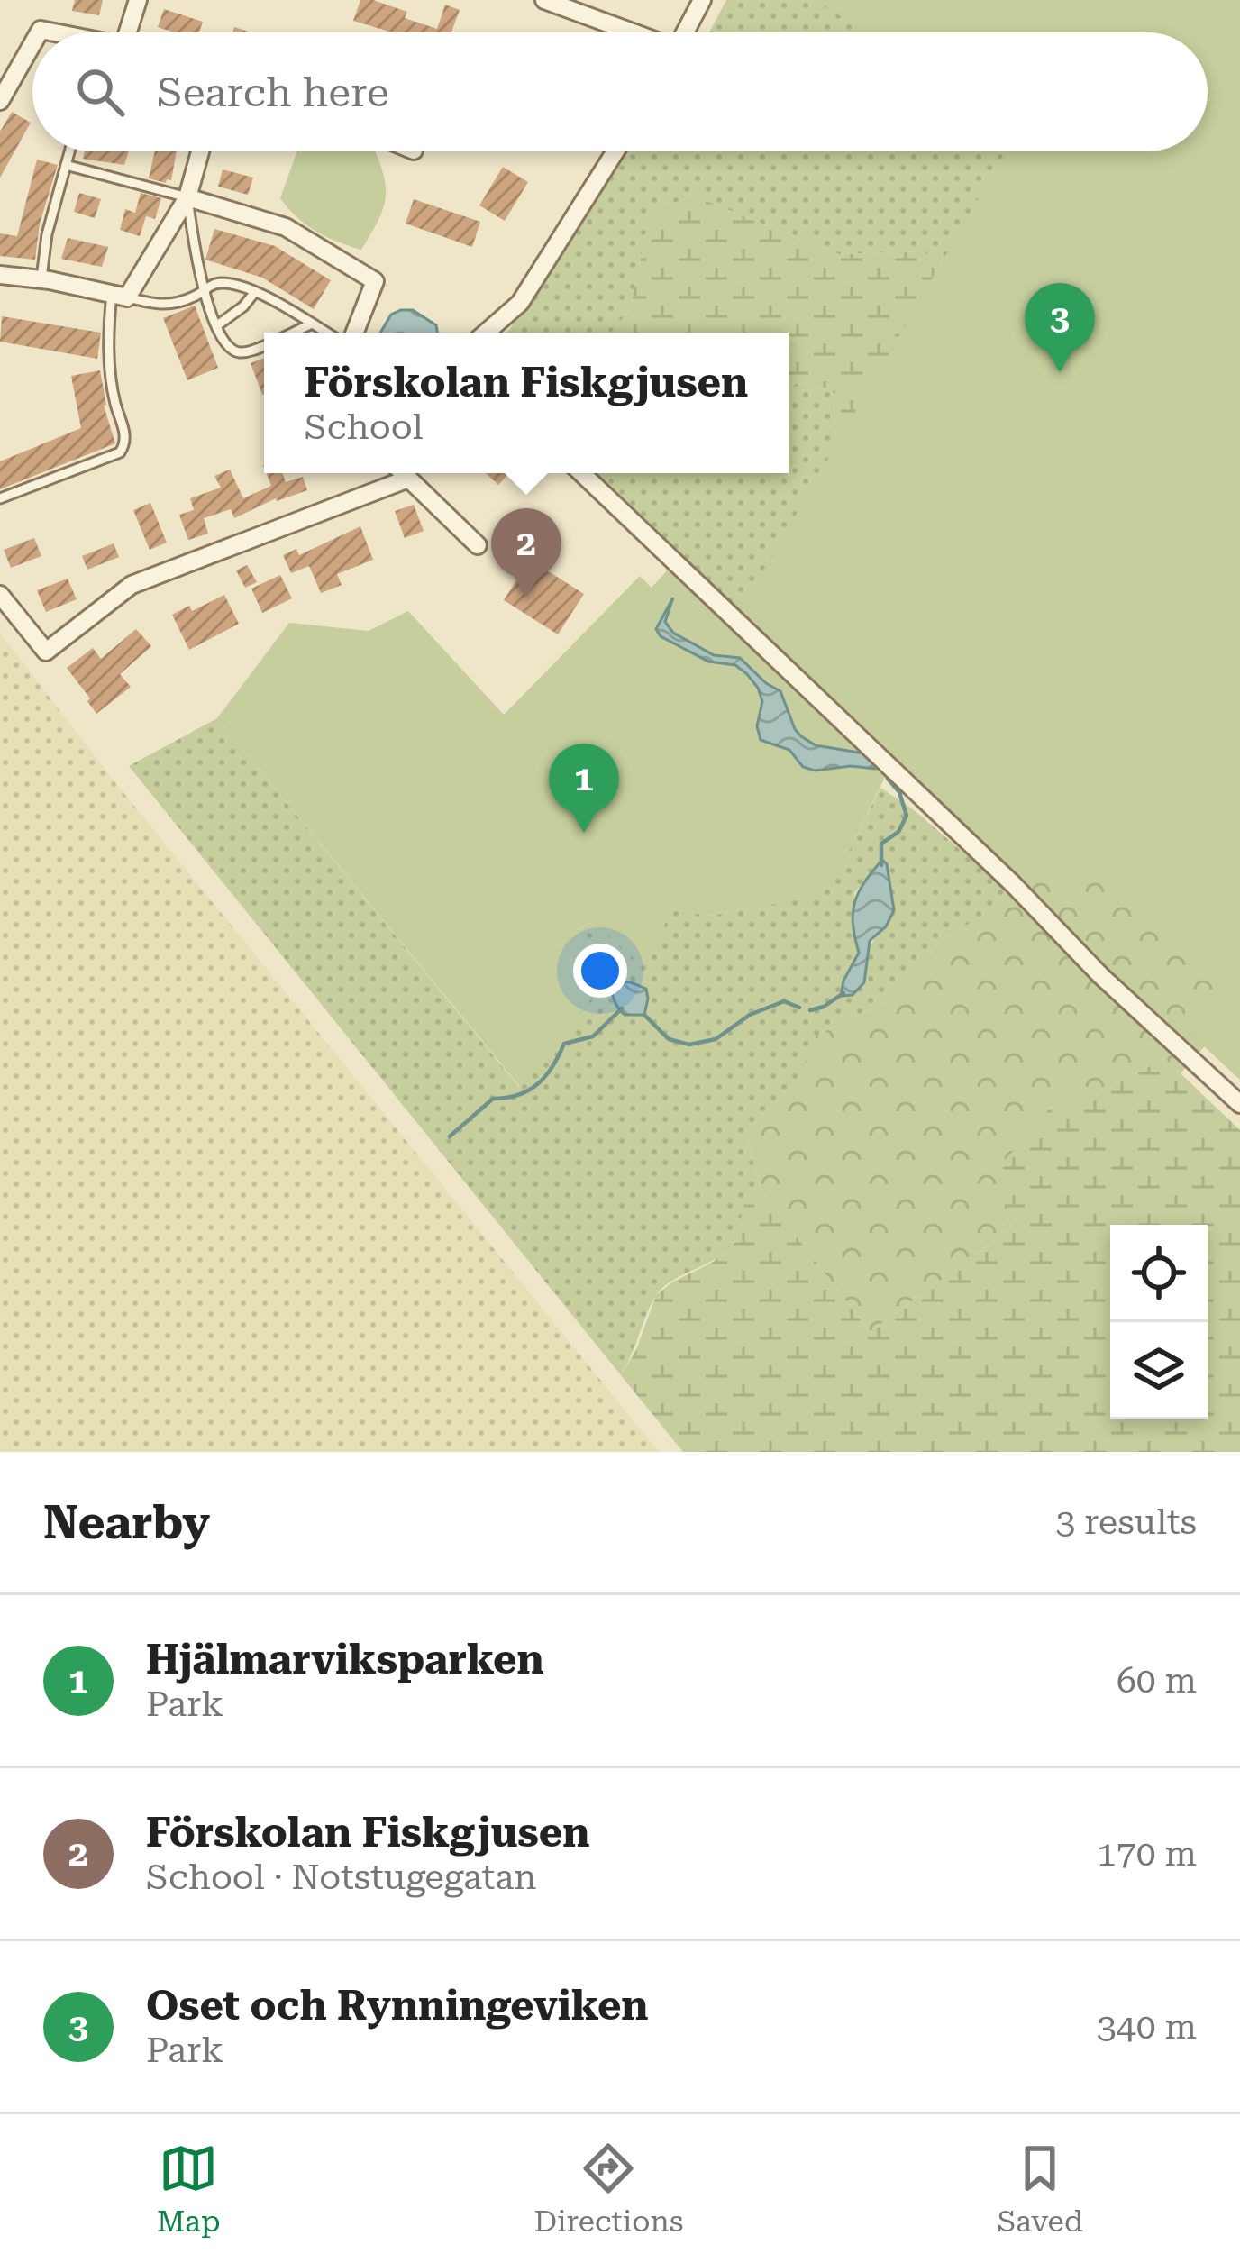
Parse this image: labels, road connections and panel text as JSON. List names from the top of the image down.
{
  "page": {
    "search": "Search here",
    "pins": ["3", "2", "1"],
    "popup": ["Förskolan Fiskgjusen", "School"],
    "heading": ["Nearby", "3 results"],
    "list": [
      {
        "mark": "1",
        "name": "Hjälmarviksparken",
        "note": "Park",
        "value": "60 m"
      },
      {
        "mark": "2",
        "name": "Förskolan Fiskgjusen",
        "note": "School · Notstugegatan",
        "value": "170 m"
      },
      {
        "mark": "3",
        "name": "Oset och Rynningeviken",
        "note": "Park",
        "value": "340 m"
      }
    ],
    "nav": ["Map", "Directions", "Saved"]
  }
}
